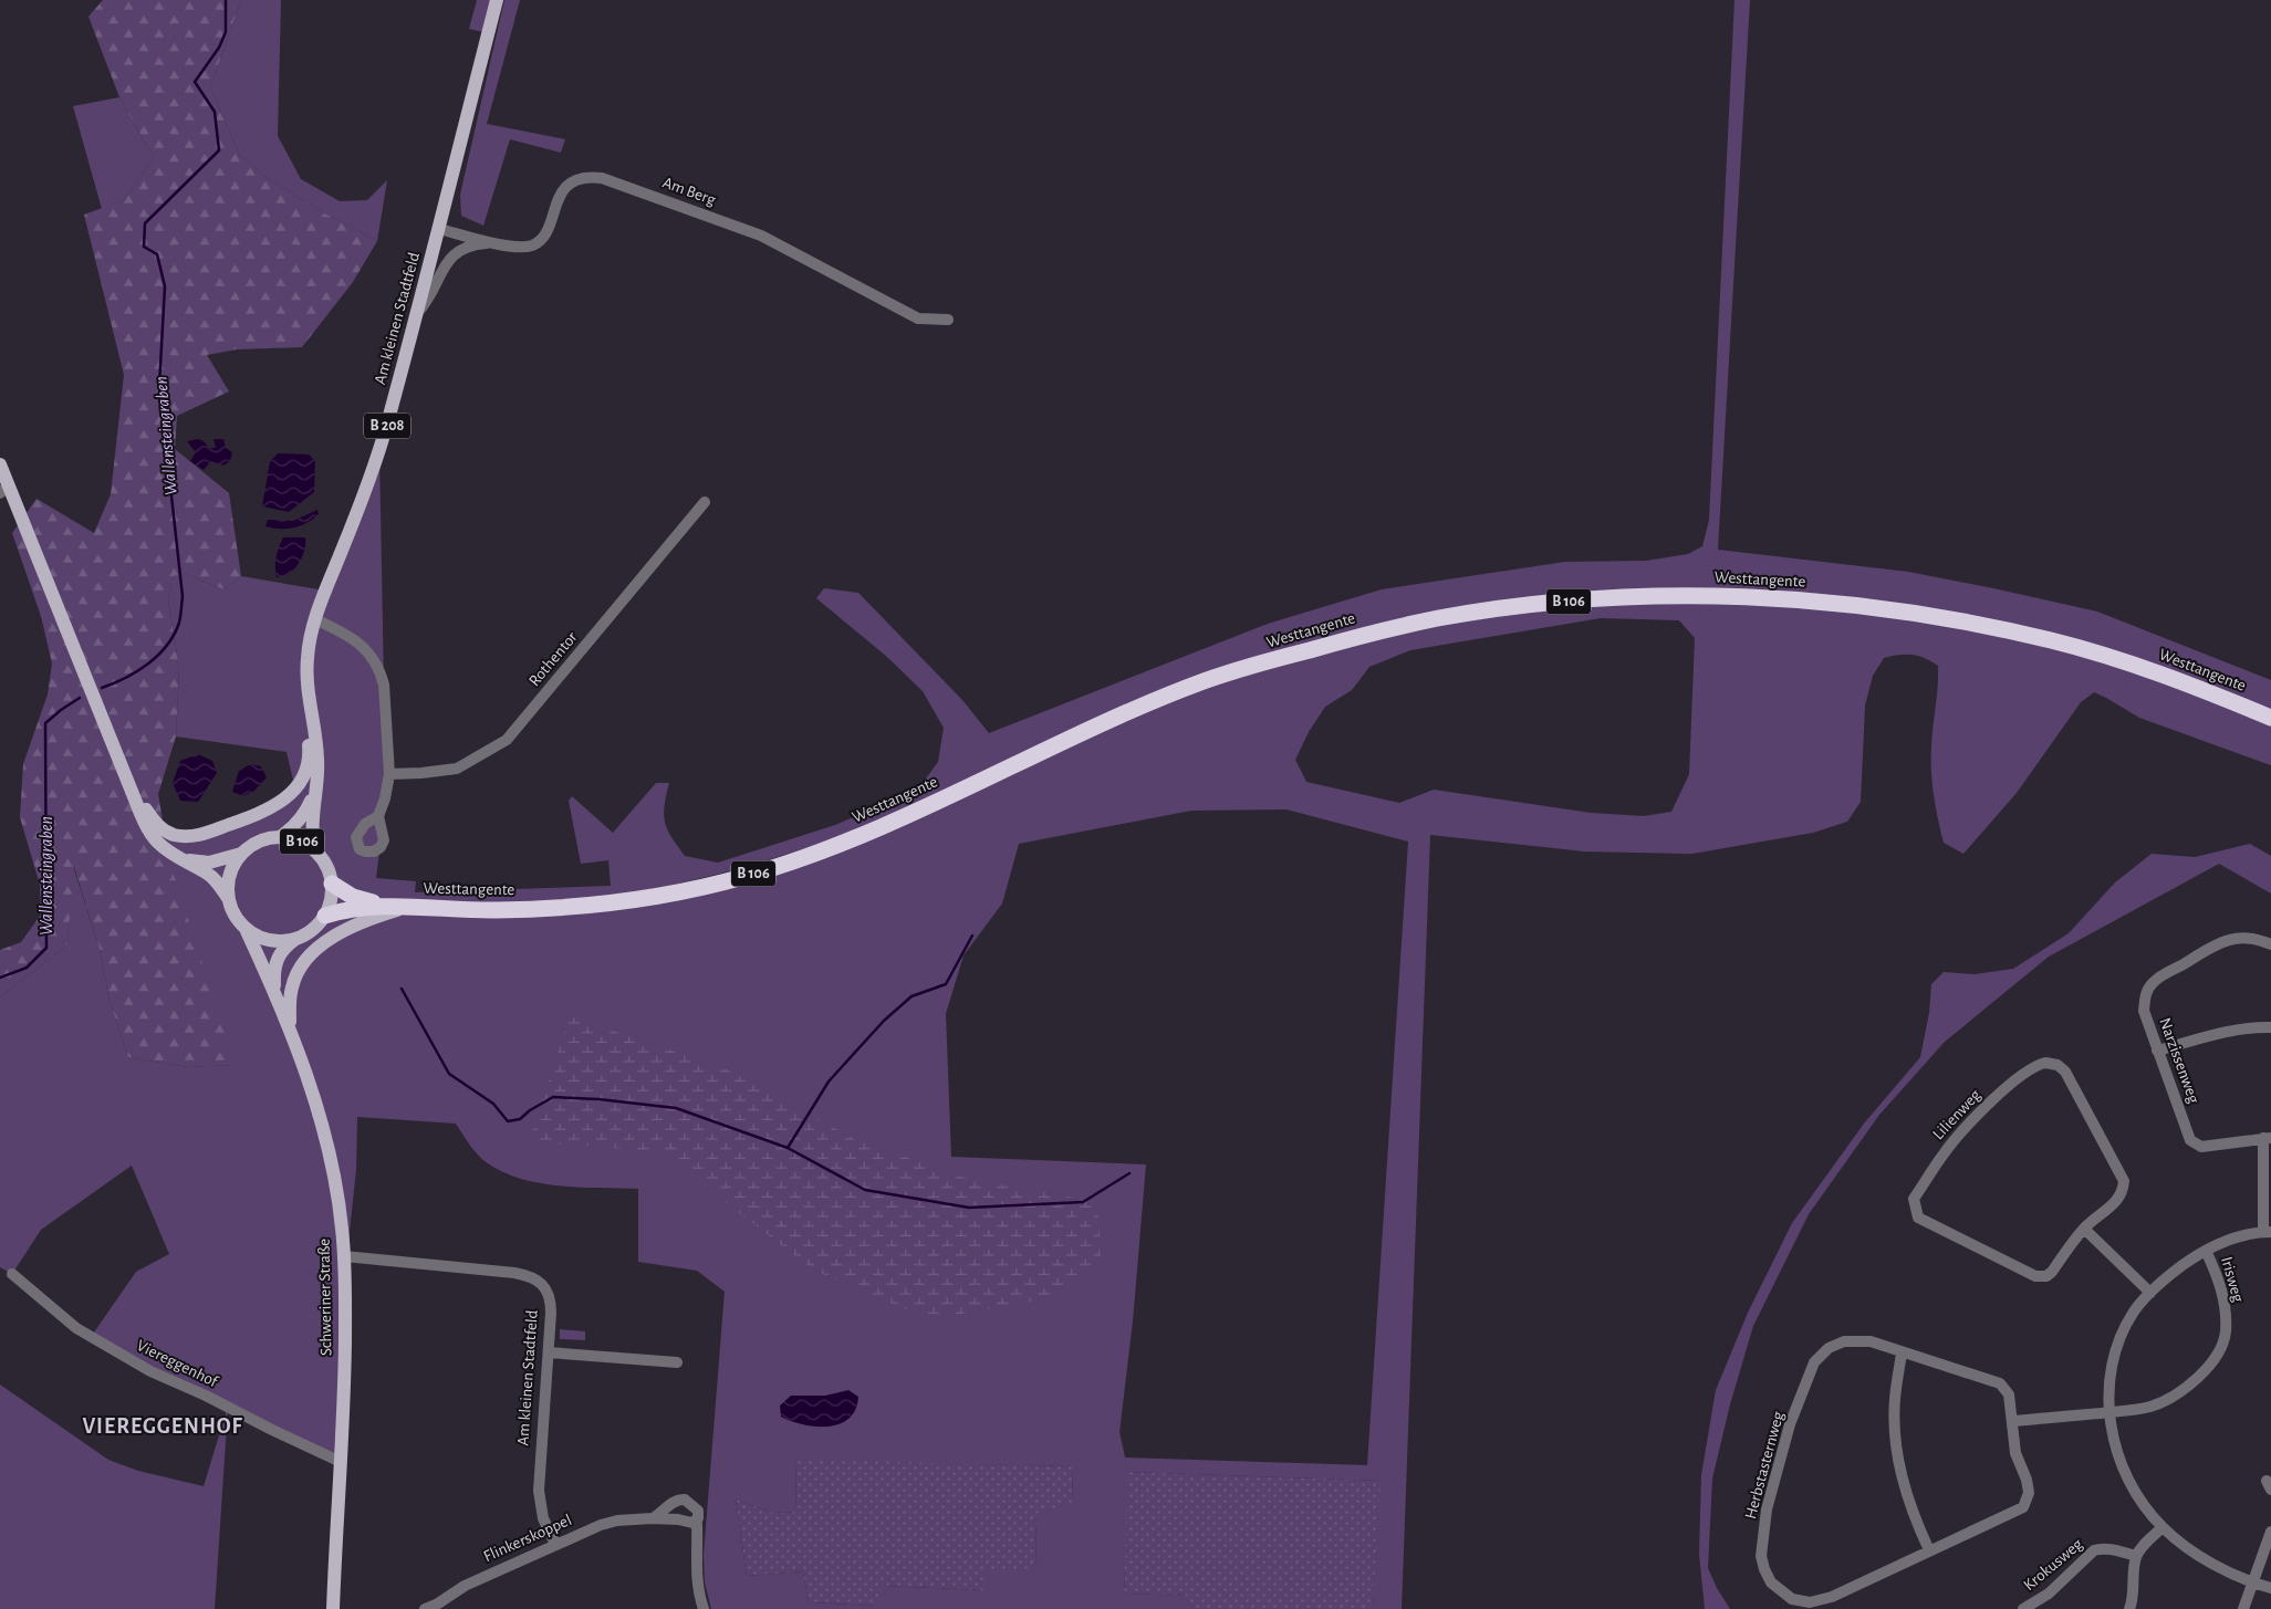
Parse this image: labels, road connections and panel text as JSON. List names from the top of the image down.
{
  "streets": {
    "highway": ["Westtangente", "B 106"],
    "main road": ["Am kleinen Stadtfeld", "B 208", "Schweriner Straße"],
    "street": [
      "Am Berg",
      "Rothentor",
      "Narzissenweg",
      "Lilienweg",
      "Irisweg",
      "Viereggenhof",
      "Herbstasternweg",
      "Flinkerskoppel",
      "Krokusweg"
    ]
  },
  "crossings": [
    ["Am Berg", "Am kleinen Stadtfeld"],
    ["Am kleinen Stadtfeld", "B 208"],
    ["Am kleinen Stadtfeld", "B 106"],
    ["Am kleinen Stadtfeld", "Schweriner Straße"],
    ["Am kleinen Stadtfeld", "Flinkerskoppel"],
    ["B 208", "Westtangente"],
    ["B 208", "B 106"],
    ["B 208", "Schweriner Straße"],
    ["Westtangente", "B 106"],
    ["Westtangente", "Schweriner Straße"],
    ["B 106", "Schweriner Straße"],
    ["Schweriner Straße", "Viereggenhof"]
  ],
  "districts": ["VIEREGGENHOF"],
  "water": ["Wallensteingraben"]
}
